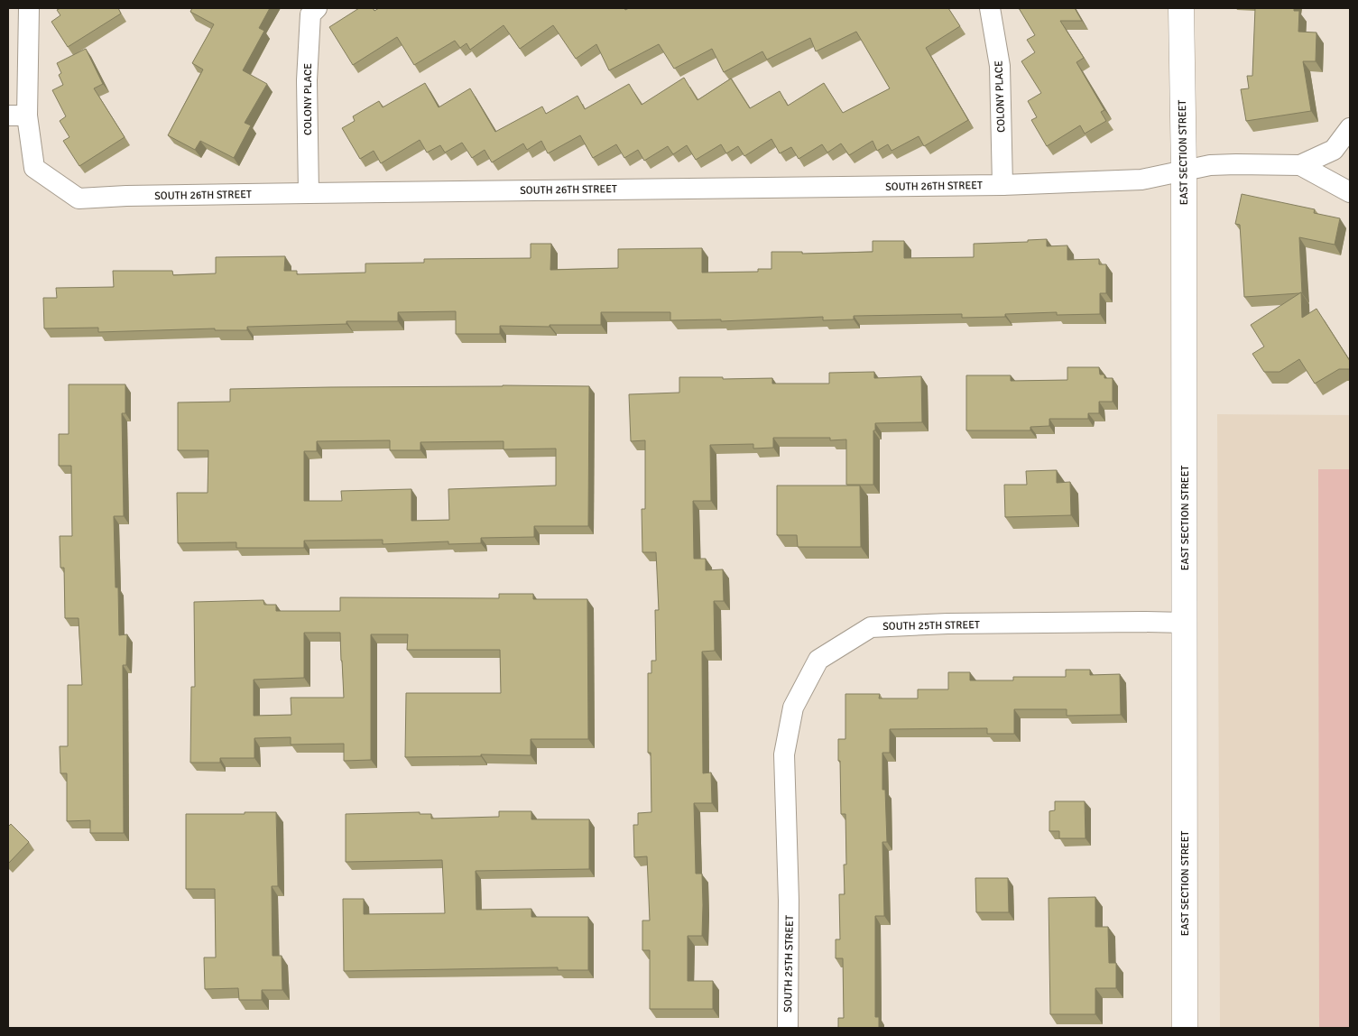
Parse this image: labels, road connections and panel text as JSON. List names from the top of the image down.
{
  "streets": {
    "street": [
      "COLONY PLACE",
      "EAST SECTION STREET",
      "SOUTH 26TH STREET",
      "SOUTH 25TH STREET"
    ]
  },
  "crossings": [
    ["COLONY PLACE", "SOUTH 26TH STREET"],
    ["EAST SECTION STREET", "SOUTH 26TH STREET"],
    ["EAST SECTION STREET", "SOUTH 25TH STREET"]
  ]
}
